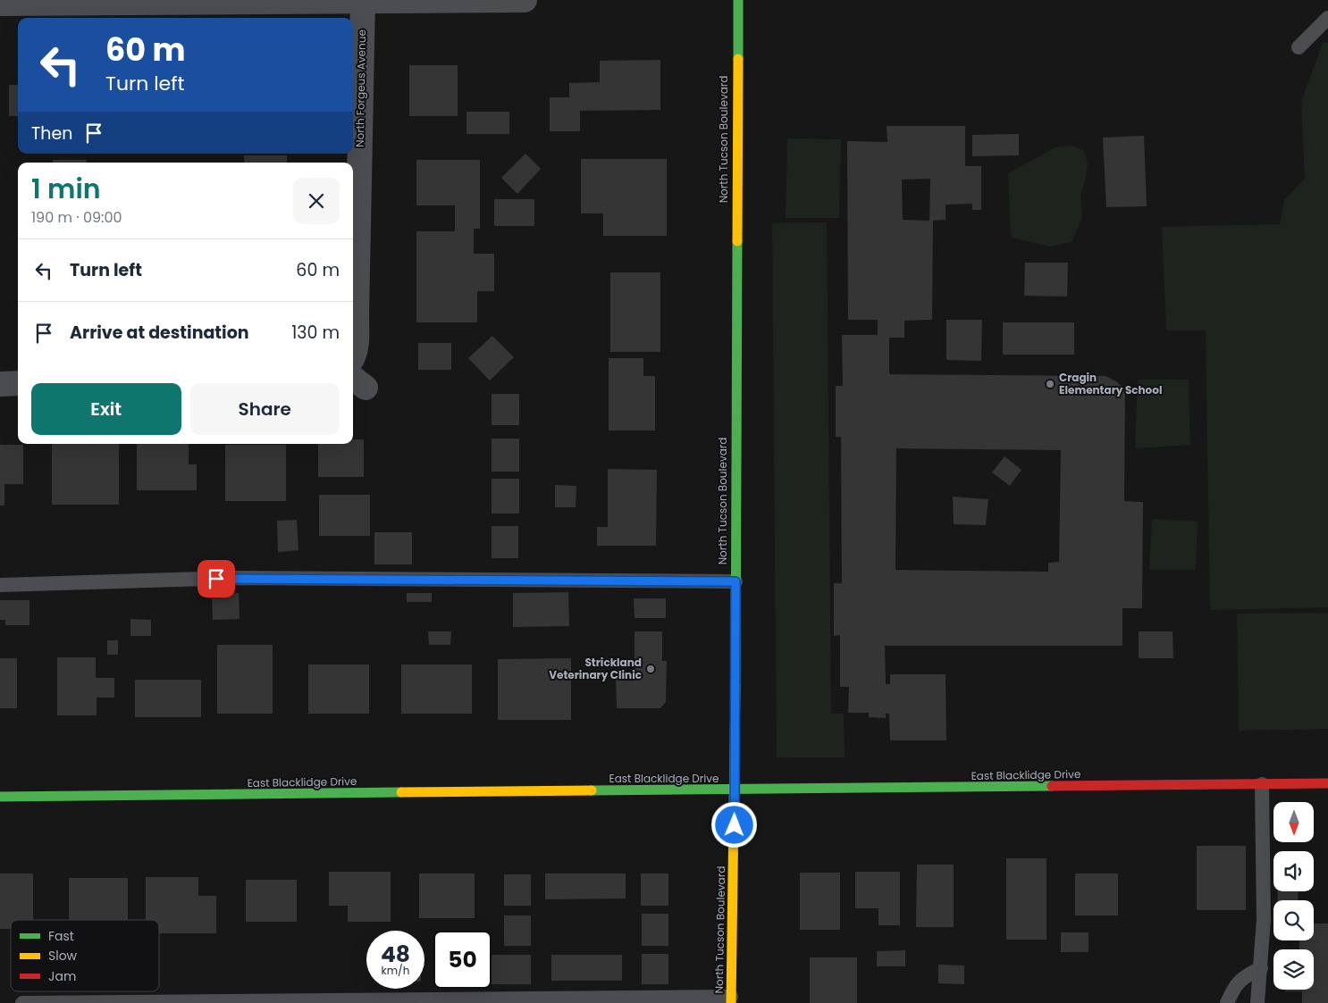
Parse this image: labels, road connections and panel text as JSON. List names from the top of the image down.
{
  "streets": {
    "street": ["North Forgeus Avenue", "North Tucson Boulevard", "East Blacklidge Drive"]
  },
  "crossings": [
    ["North Tucson Boulevard", "East Blacklidge Drive"]
  ],
  "places": ["Cragin Elementary School", "Strickland Veterinary Clinic"],
  "legend": ["Fast", "Slow", "Jam"],
  "north": "bottom",
  "page": {
    "turn": ["60 m", "Turn left"],
    "then": "Then",
    "heading": ["1 min", "190 m · 09:00"],
    "list": [
      {
        "name": "Turn left",
        "value": "60 m"
      },
      {
        "name": "Arrive at destination",
        "value": "130 m"
      }
    ],
    "buttons": ["Exit", "Share"],
    "speed": "48 km/h",
    "limit": "50"
  }
}
